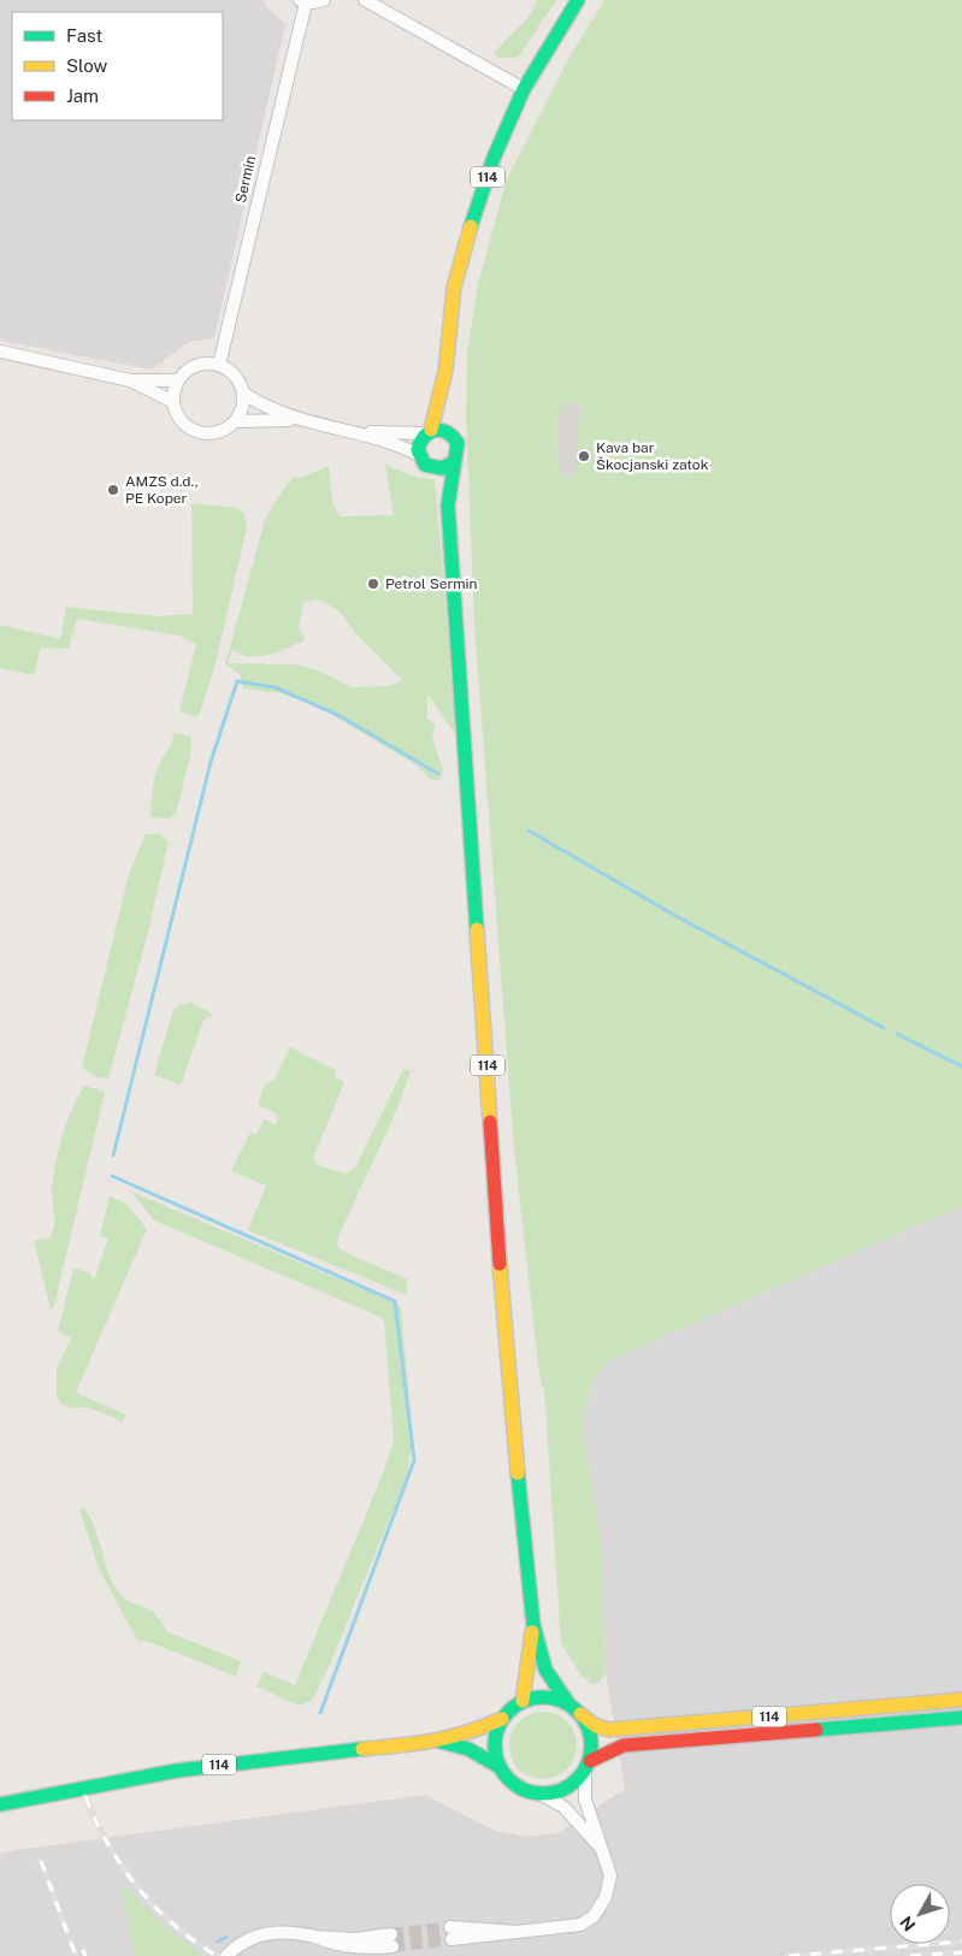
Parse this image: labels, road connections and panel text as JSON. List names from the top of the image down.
{
  "streets": {
    "main road": ["114"],
    "street": ["Sermin"]
  },
  "places": ["Kava bar Škocjanski zatok", "AMZS d.d., PE Koper", "Petrol Sermin"],
  "legend": ["Fast", "Slow", "Jam"],
  "north": "bottom left"
}
